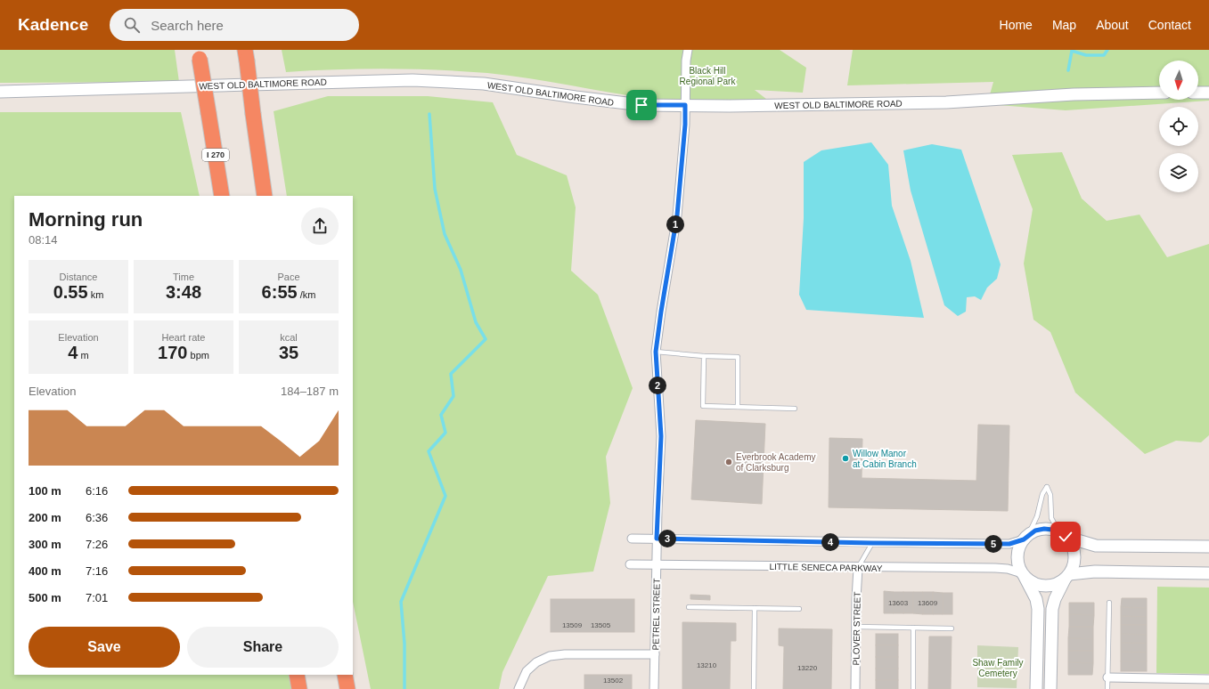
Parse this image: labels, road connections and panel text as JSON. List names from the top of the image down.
{
  "streets": {
    "highway": ["I 270"],
    "street": [
      "WEST OLD BALTIMORE ROAD",
      "LITTLE SENECA PARKWAY",
      "PETREL STREET",
      "PLOVER STREET"
    ]
  },
  "crossings": [
    ["WEST OLD BALTIMORE ROAD", "PETREL STREET"],
    ["LITTLE SENECA PARKWAY", "PETREL STREET"],
    ["LITTLE SENECA PARKWAY", "PLOVER STREET"]
  ],
  "parks": ["Black Hill Regional Park", "Shaw Family Cemetery"],
  "places": ["Willow Manor at Cabin Branch", "Everbrook Academy of Clarksburg"],
  "house_numbers": [
    "13603",
    "13609",
    "13509",
    "13505",
    "13210",
    "13220",
    "13502"
  ],
  "north": "bottom",
  "page": {
    "header": "Kadence",
    "search": "Search here",
    "nav": [
      "Home",
      "Map",
      "About",
      "Contact"
    ],
    "heading": ["Morning run", "08:14"],
    "pins": [
      "1",
      "2",
      "3",
      "4",
      "5"
    ],
    "stats": [
      ["Distance", "0.55 km"],
      ["Time", "3:48"],
      ["Pace", "6:55 /km"],
      ["Elevation", "4 m"],
      ["Heart rate", "170 bpm"],
      ["kcal", "35"]
    ],
    "chart": ["Elevation", "184–187 m"],
    "list": [
      {
        "name": "100 m",
        "note": "6:16"
      },
      {
        "name": "200 m",
        "note": "6:36"
      },
      {
        "name": "300 m",
        "note": "7:26"
      },
      {
        "name": "400 m",
        "note": "7:16"
      },
      {
        "name": "500 m",
        "note": "7:01"
      }
    ],
    "buttons": ["Save", "Share"]
  }
}
